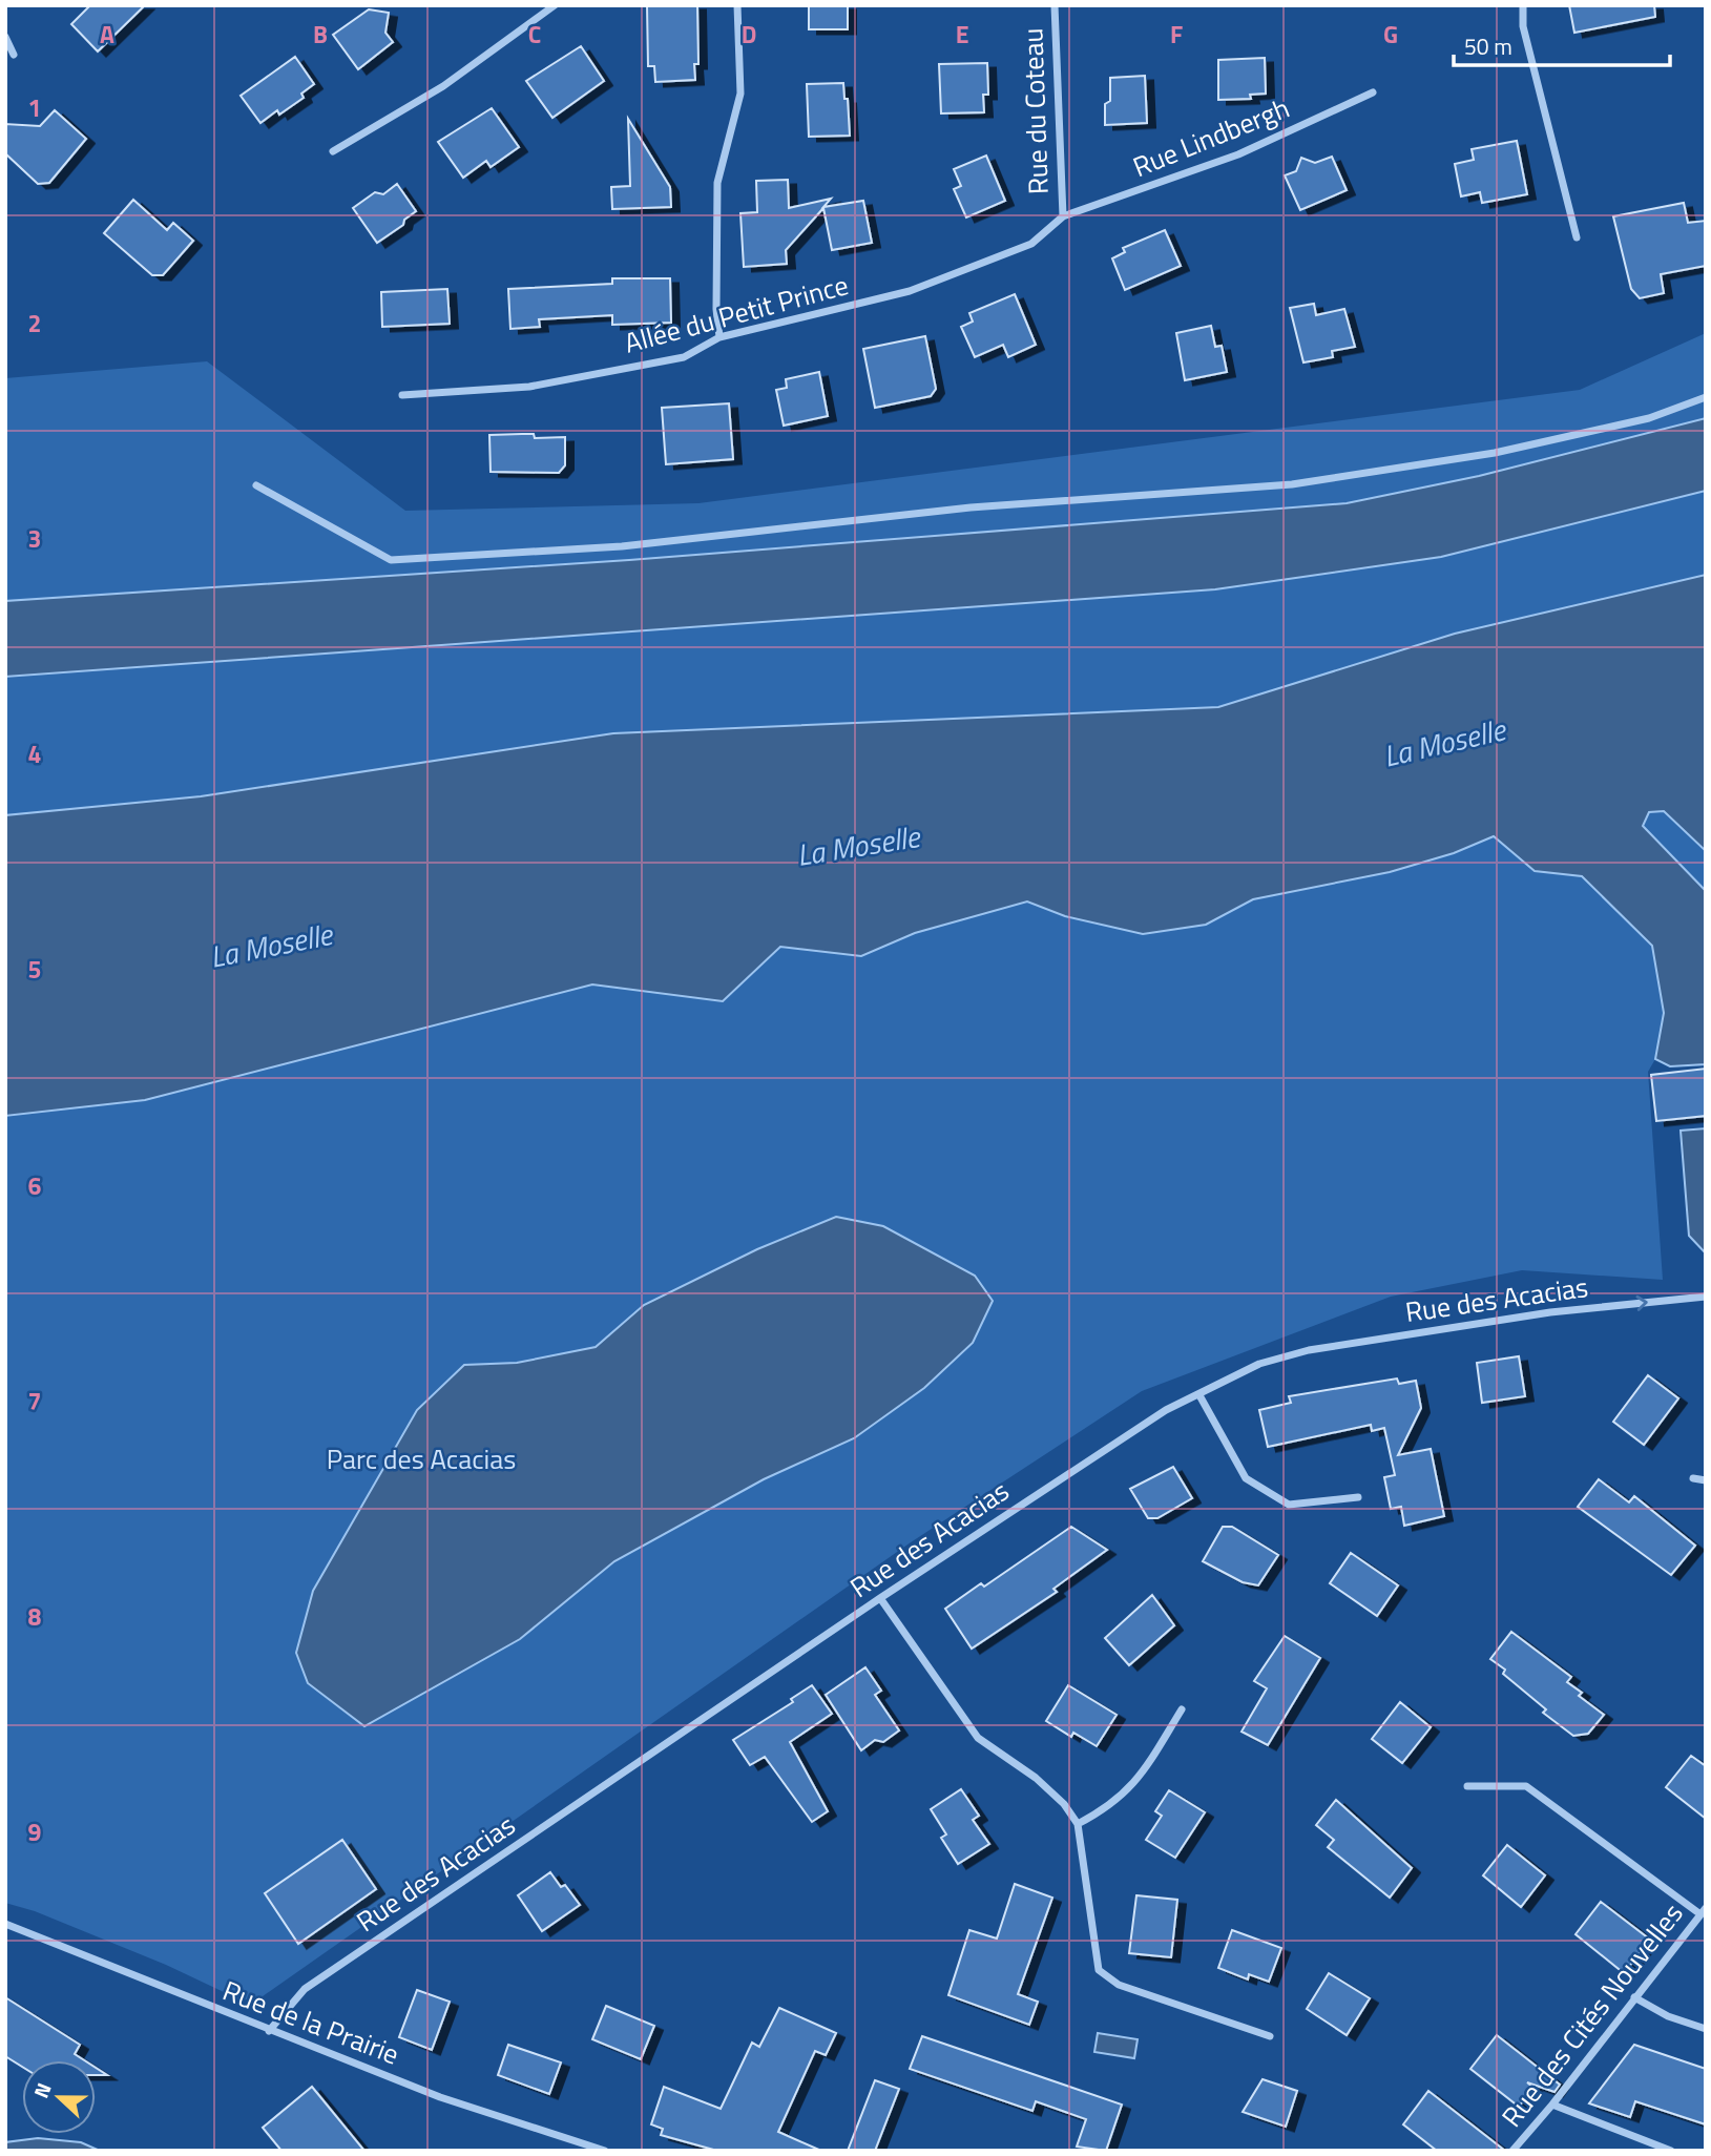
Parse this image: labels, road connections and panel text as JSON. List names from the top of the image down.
{
  "streets": {
    "street": [
      "Rue du Coteau",
      "Rue Lindbergh",
      "Allée du Petit Prince",
      "Rue des Acacias",
      "Rue des Cités Nouvelles",
      "Rue de la Prairie"
    ]
  },
  "crossings": [
    ["Rue du Coteau", "Rue Lindbergh"],
    ["Rue du Coteau", "Allée du Petit Prince"],
    ["Rue Lindbergh", "Allée du Petit Prince"],
    ["Rue des Acacias", "Rue de la Prairie"]
  ],
  "water": ["La Moselle"],
  "parks": ["Parc des Acacias"],
  "scale_bar": "50 m",
  "north": "left",
  "grid": {
    "columns": [
      "A",
      "B",
      "C",
      "D",
      "E",
      "F",
      "G"
    ],
    "rows": [
      "1",
      "2",
      "3",
      "4",
      "5",
      "6",
      "7",
      "8",
      "9"
    ]
  }
}
